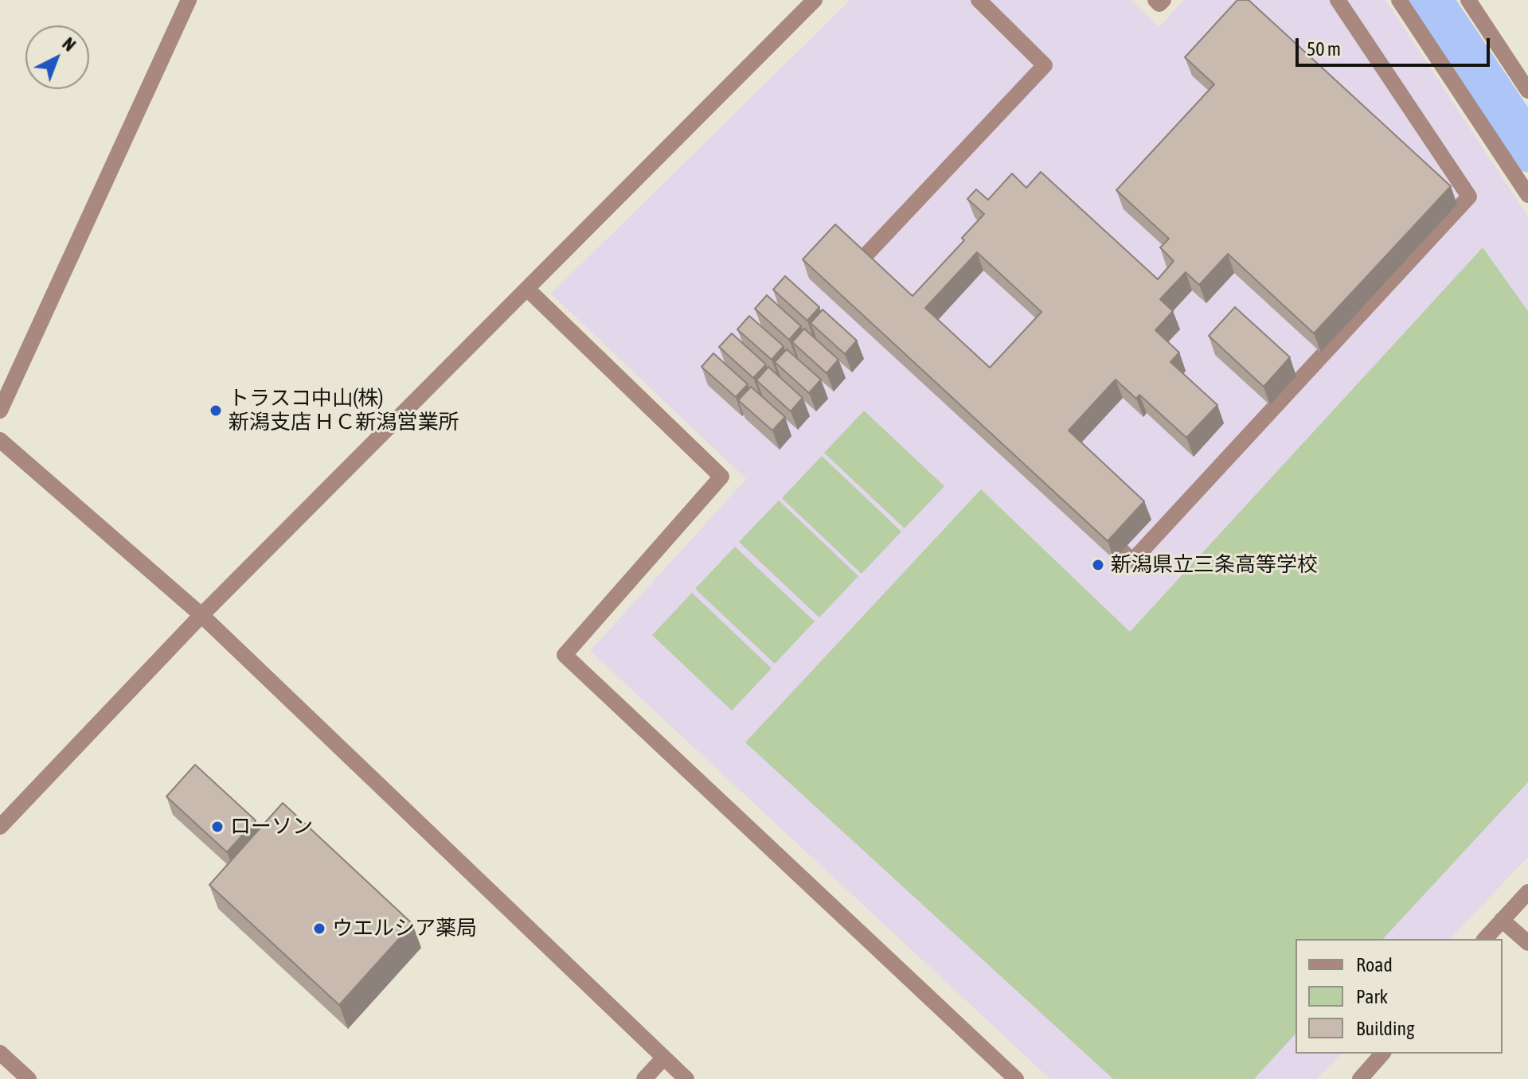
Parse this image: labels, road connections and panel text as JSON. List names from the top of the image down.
{
  "places": [
    "トラスコ中山(株) 新潟支店 ＨＣ新潟営業所",
    "新潟県立三条高等学校",
    "ローソン",
    "ウエルシア薬局"
  ],
  "legend": ["Road", "Park", "Building"],
  "scale_bar": "50 m",
  "north": "top right"
}
